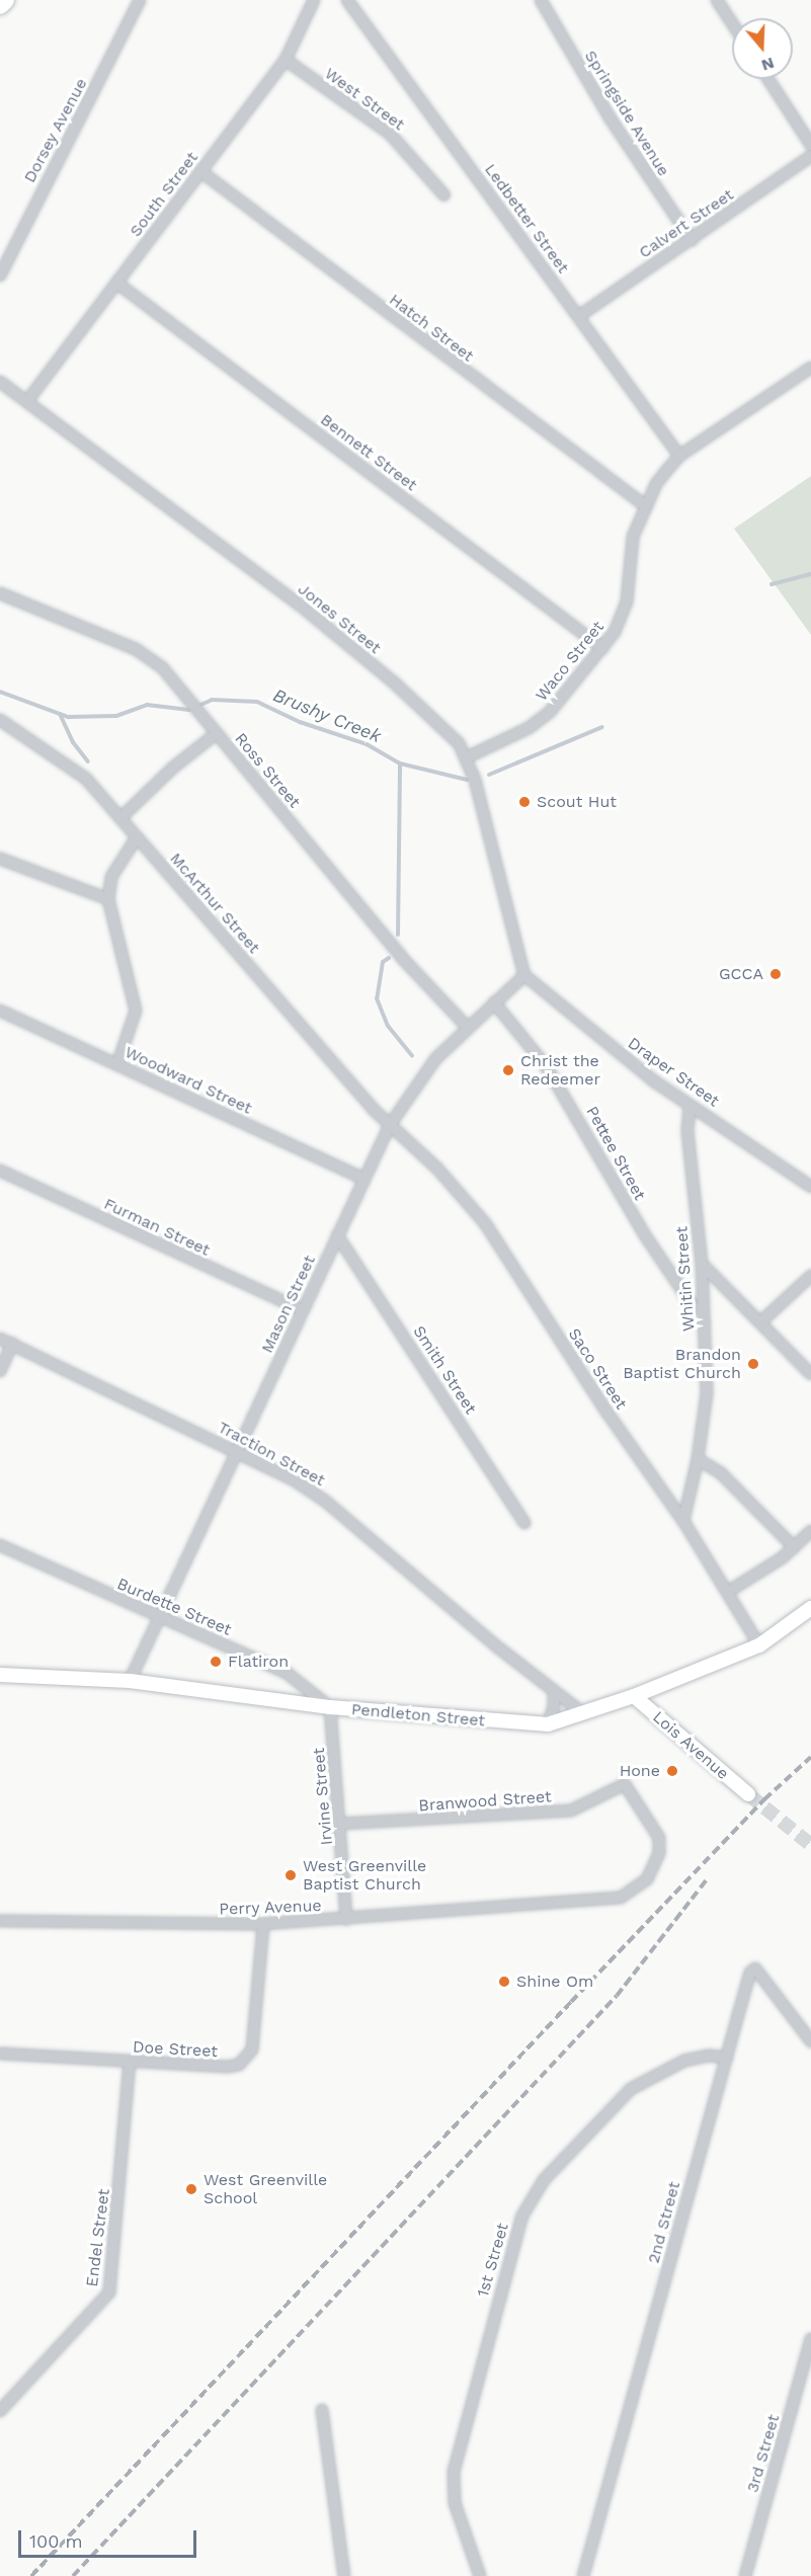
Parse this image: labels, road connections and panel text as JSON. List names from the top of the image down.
{
  "streets": {
    "main road": ["Pendleton Street", "Lois Avenue"],
    "street": [
      "West Street",
      "Springside Avenue",
      "Dorsey Avenue",
      "South Street",
      "Ledbetter Street",
      "Calvert Street",
      "Hatch Street",
      "Bennett Street",
      "Jones Street",
      "Waco Street",
      "Ross Street",
      "McArthur Street",
      "Draper Street",
      "Woodward Street",
      "Pettee Street",
      "Furman Street",
      "Whitin Street",
      "Mason Street",
      "Saco Street",
      "Smith Street",
      "Traction Street",
      "Burdette Street",
      "Irvine Street",
      "Branwood Street",
      "Perry Avenue",
      "Doe Street",
      "2nd Street",
      "Endel Street",
      "1st Street",
      "3rd Street"
    ]
  },
  "crossings": [
    ["West Street", "South Street"],
    ["Springside Avenue", "Calvert Street"],
    ["South Street", "Hatch Street"],
    ["South Street", "Bennett Street"],
    ["South Street", "Jones Street"],
    ["Ledbetter Street", "Calvert Street"],
    ["Ledbetter Street", "Waco Street"],
    ["Hatch Street", "Waco Street"],
    ["Bennett Street", "Waco Street"],
    ["Jones Street", "Waco Street"],
    ["Jones Street", "Draper Street"],
    ["Jones Street", "Mason Street"],
    ["Ross Street", "Mason Street"],
    ["McArthur Street", "Mason Street"],
    ["McArthur Street", "Saco Street"],
    ["Draper Street", "Whitin Street"],
    ["Draper Street", "Mason Street"],
    ["Woodward Street", "Mason Street"],
    ["Pettee Street", "Whitin Street"],
    ["Pettee Street", "Mason Street"],
    ["Furman Street", "Mason Street"],
    ["Whitin Street", "Saco Street"],
    ["Mason Street", "Saco Street"],
    ["Mason Street", "Smith Street"],
    ["Mason Street", "Traction Street"],
    ["Mason Street", "Burdette Street"],
    ["Mason Street", "Pendleton Street"],
    ["Saco Street", "Pendleton Street"],
    ["Traction Street", "Pendleton Street"],
    ["Burdette Street", "Pendleton Street"],
    ["Burdette Street", "Irvine Street"],
    ["Pendleton Street", "Lois Avenue"],
    ["Pendleton Street", "Irvine Street"],
    ["Irvine Street", "Branwood Street"],
    ["Irvine Street", "Perry Avenue"],
    ["Branwood Street", "Perry Avenue"],
    ["Perry Avenue", "Doe Street"],
    ["Doe Street", "Endel Street"],
    ["2nd Street", "1st Street"]
  ],
  "water": ["Brushy Creek"],
  "places": [
    "Scout Hut",
    "GCCA",
    "Christ the Redeemer",
    "Brandon Baptist Church",
    "Flatiron",
    "Hone",
    "West Greenville Baptist Church",
    "Shine Om",
    "West Greenville School"
  ],
  "scale_bar": "100 m",
  "north": "bottom"
}
